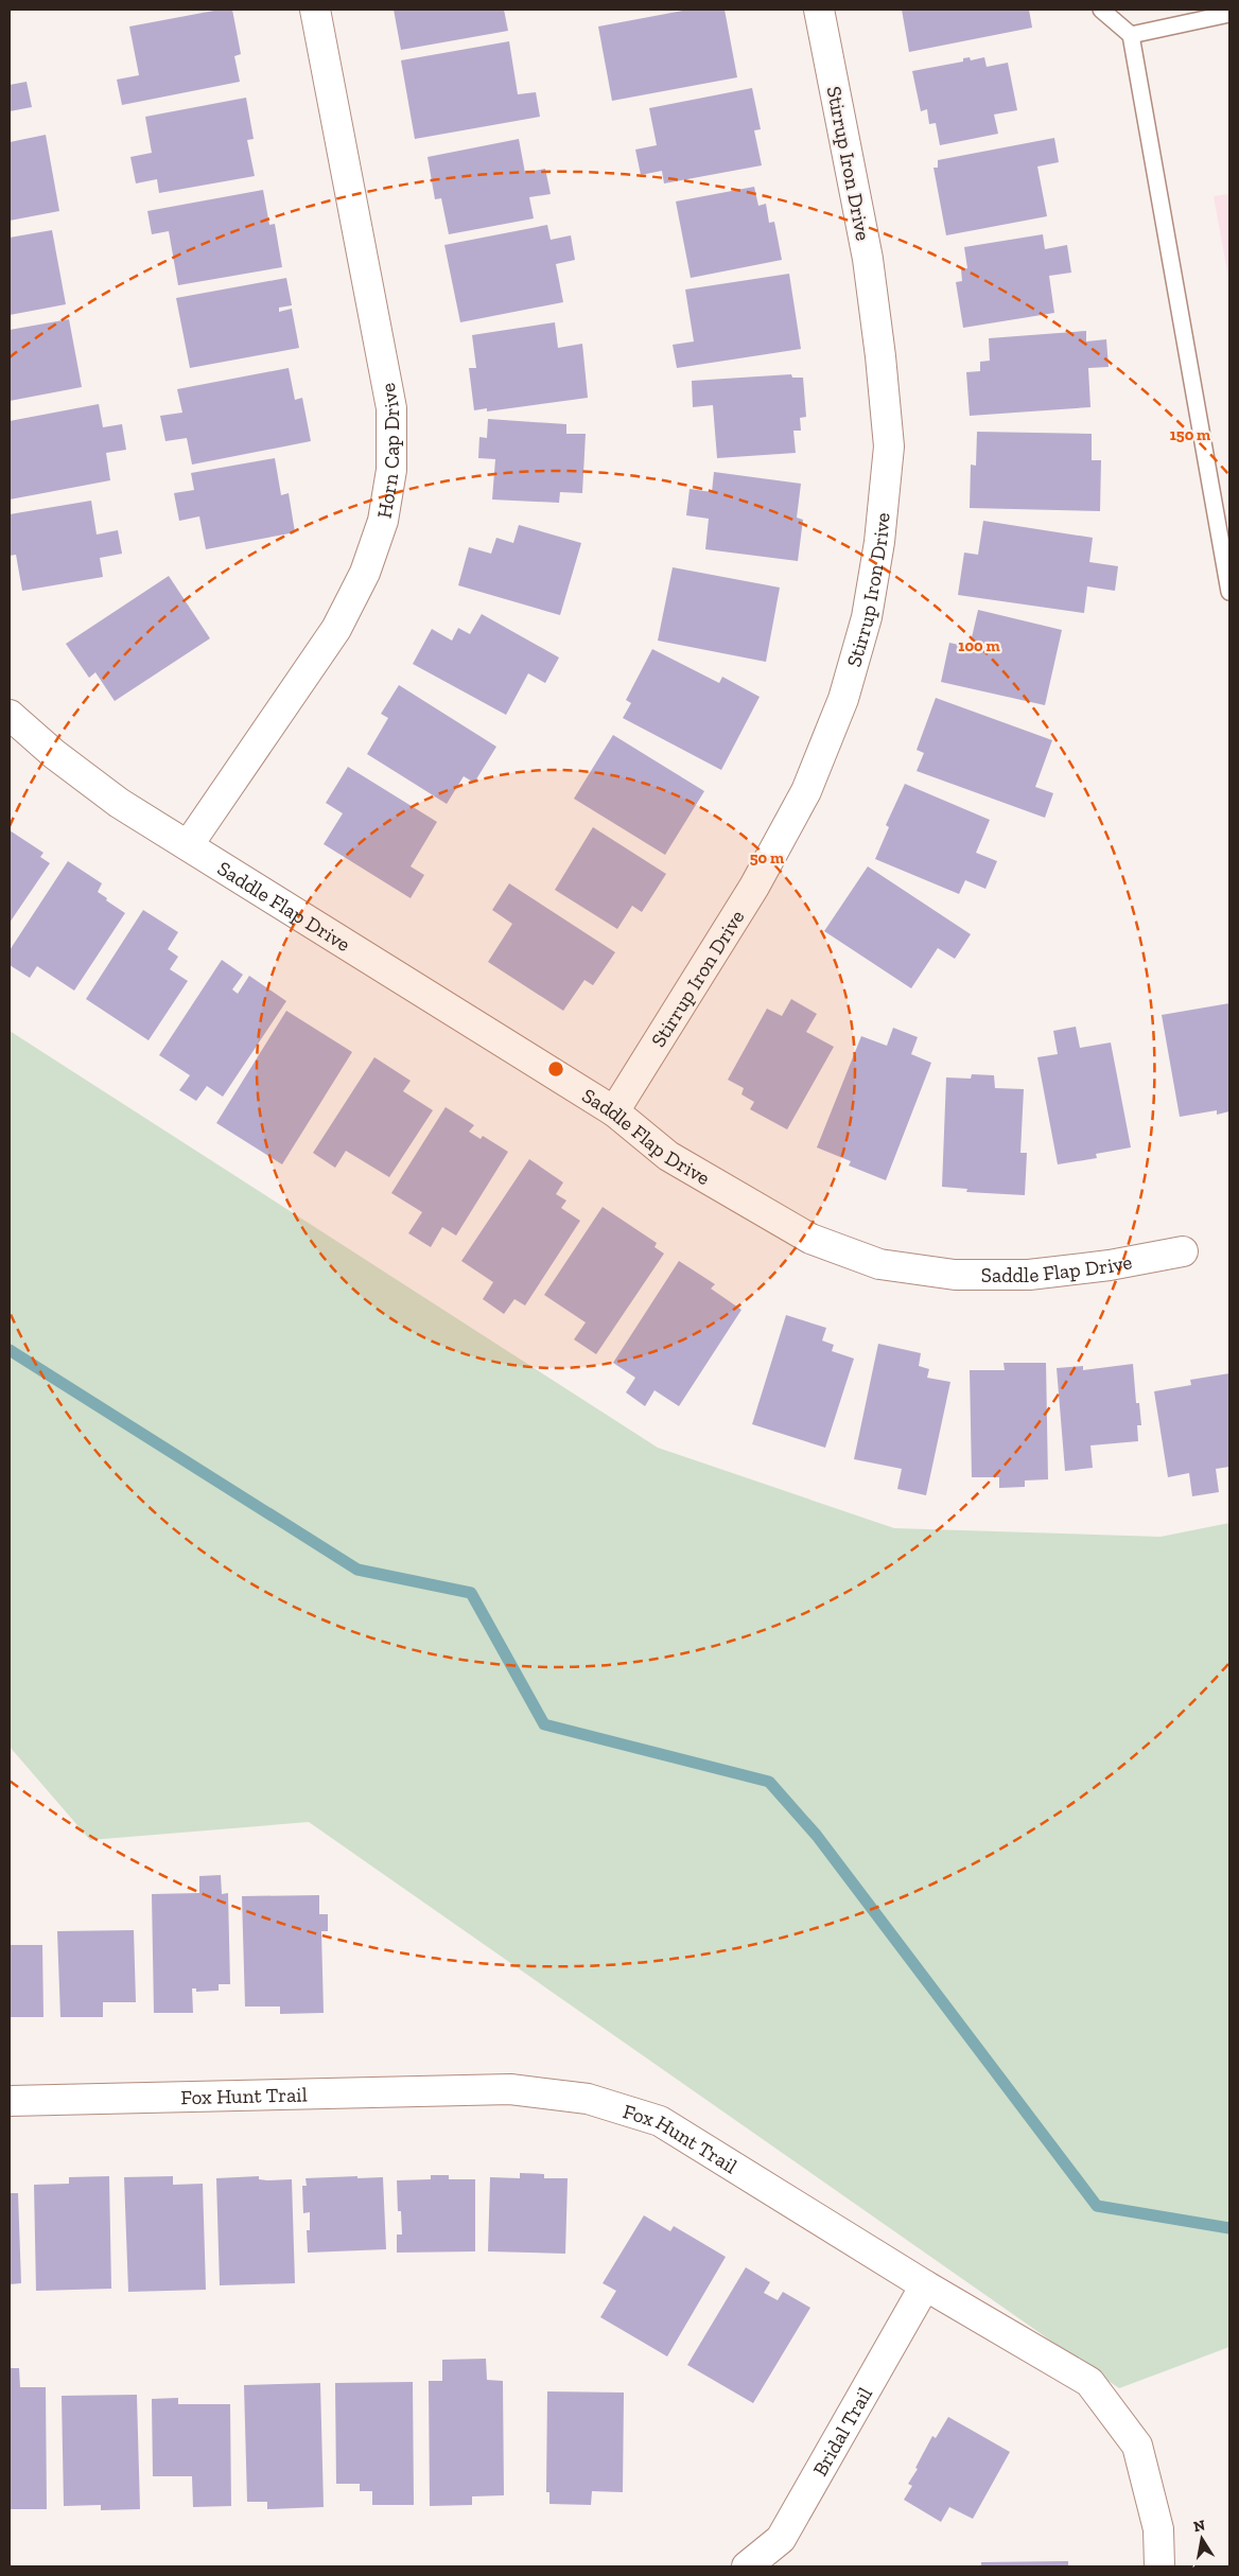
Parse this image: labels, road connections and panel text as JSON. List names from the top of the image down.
{
  "streets": {
    "street": [
      "Stirrup Iron Drive",
      "Horn Cap Drive",
      "Saddle Flap Drive",
      "Fox Hunt Trail",
      "Bridal Trail"
    ]
  },
  "crossings": [
    ["Stirrup Iron Drive", "Saddle Flap Drive"],
    ["Horn Cap Drive", "Saddle Flap Drive"],
    ["Fox Hunt Trail", "Bridal Trail"]
  ],
  "north": "top",
  "rings": ["150 m", "100 m", "50 m"]
}
